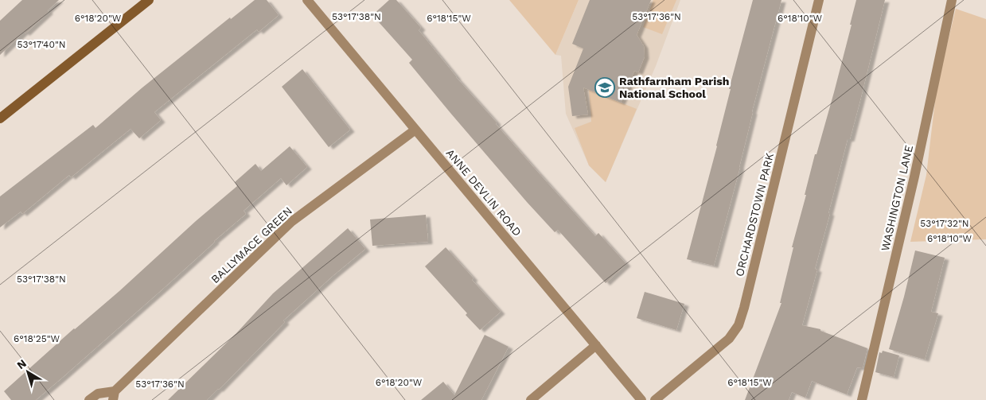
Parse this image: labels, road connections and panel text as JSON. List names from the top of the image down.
{
  "streets": {
    "street": [
      "ANNE DEVLIN ROAD",
      "WASHINGTON LANE",
      "ORCHARDSTOWN PARK",
      "BALLYMACE GREEN"
    ]
  },
  "crossings": [
    ["ANNE DEVLIN ROAD", "BALLYMACE GREEN"]
  ],
  "places": {
    "school or university": ["Rathfarnham Parish National School"]
  },
  "north": "top left",
  "coordinates": [
    "53°17'38\"N",
    "53°17'36\"N",
    "6°18'10\"W",
    "6°18'20\"W",
    "6°18'15\"W",
    "53°17'40\"N",
    "53°17'32\"N",
    "6°18'25\"W"
  ]
}
